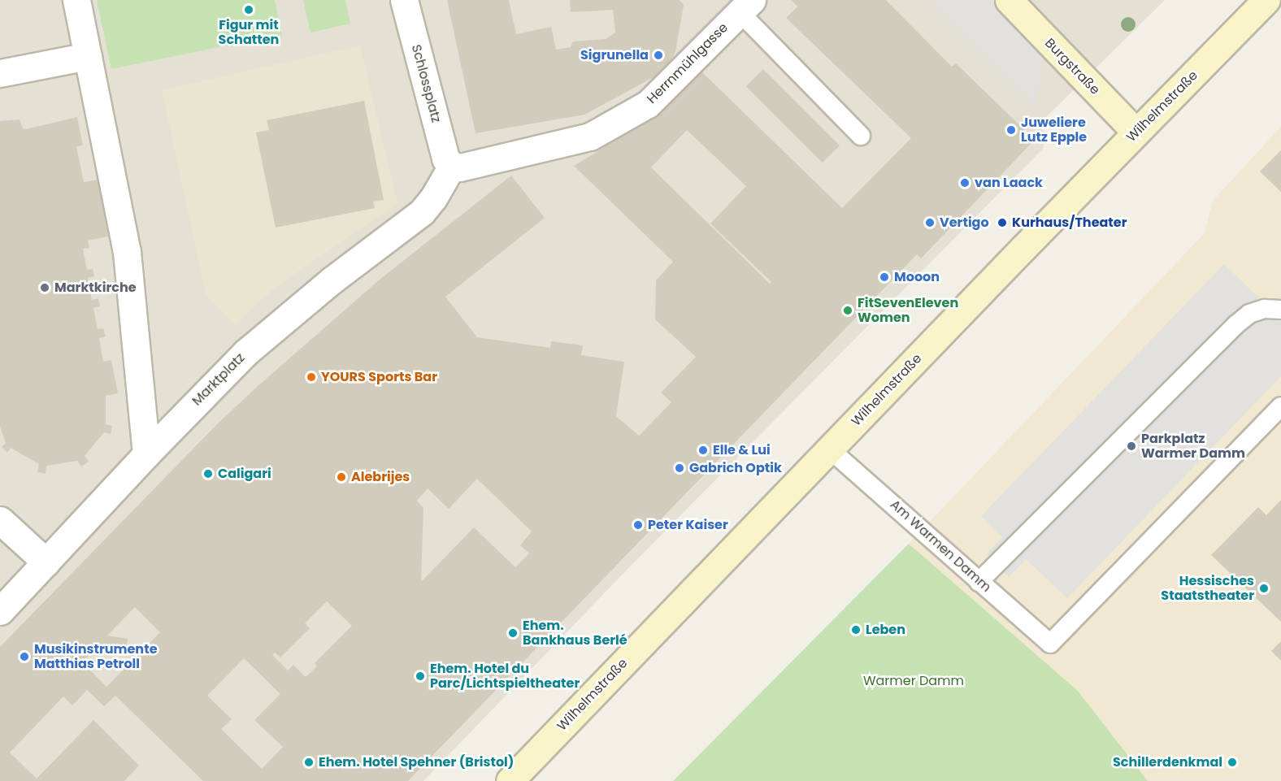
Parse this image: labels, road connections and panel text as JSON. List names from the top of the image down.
{
  "streets": {
    "main road": ["Burgstraße", "Wilhelmstraße"],
    "street": ["Herrnmühlgasse", "Schlossplatz", "Marktplatz"],
    "lane": ["Am Warmen Damm"]
  },
  "crossings": [
    ["Herrnmühlgasse", "Schlossplatz"],
    ["Herrnmühlgasse", "Marktplatz"],
    ["Burgstraße", "Wilhelmstraße"],
    ["Schlossplatz", "Marktplatz"],
    ["Wilhelmstraße", "Am Warmen Damm"]
  ],
  "parks": ["Warmer Damm"],
  "places": [
    "Figur mit Schatten",
    "Sigrunella",
    "Juweliere Lutz Epple",
    "van Laack",
    "Vertigo",
    "Kurhaus/Theater",
    "Mooon",
    "Marktkirche",
    "FitSevenEleven Women",
    "YOURS Sports Bar",
    "Parkplatz Warmer Damm",
    "Elle & Lui",
    "Gabrich Optik",
    "Caligari",
    "Alebrijes",
    "Peter Kaiser",
    "Hessisches Staatstheater",
    "Leben",
    "Ehem. Bankhaus Berlé",
    "Musikinstrumente Matthias Petroll",
    "Ehem. Hotel du Parc/Lichtspieltheater",
    "Ehem. Hotel Spehner (Bristol)",
    "Schillerdenkmal"
  ]
}
